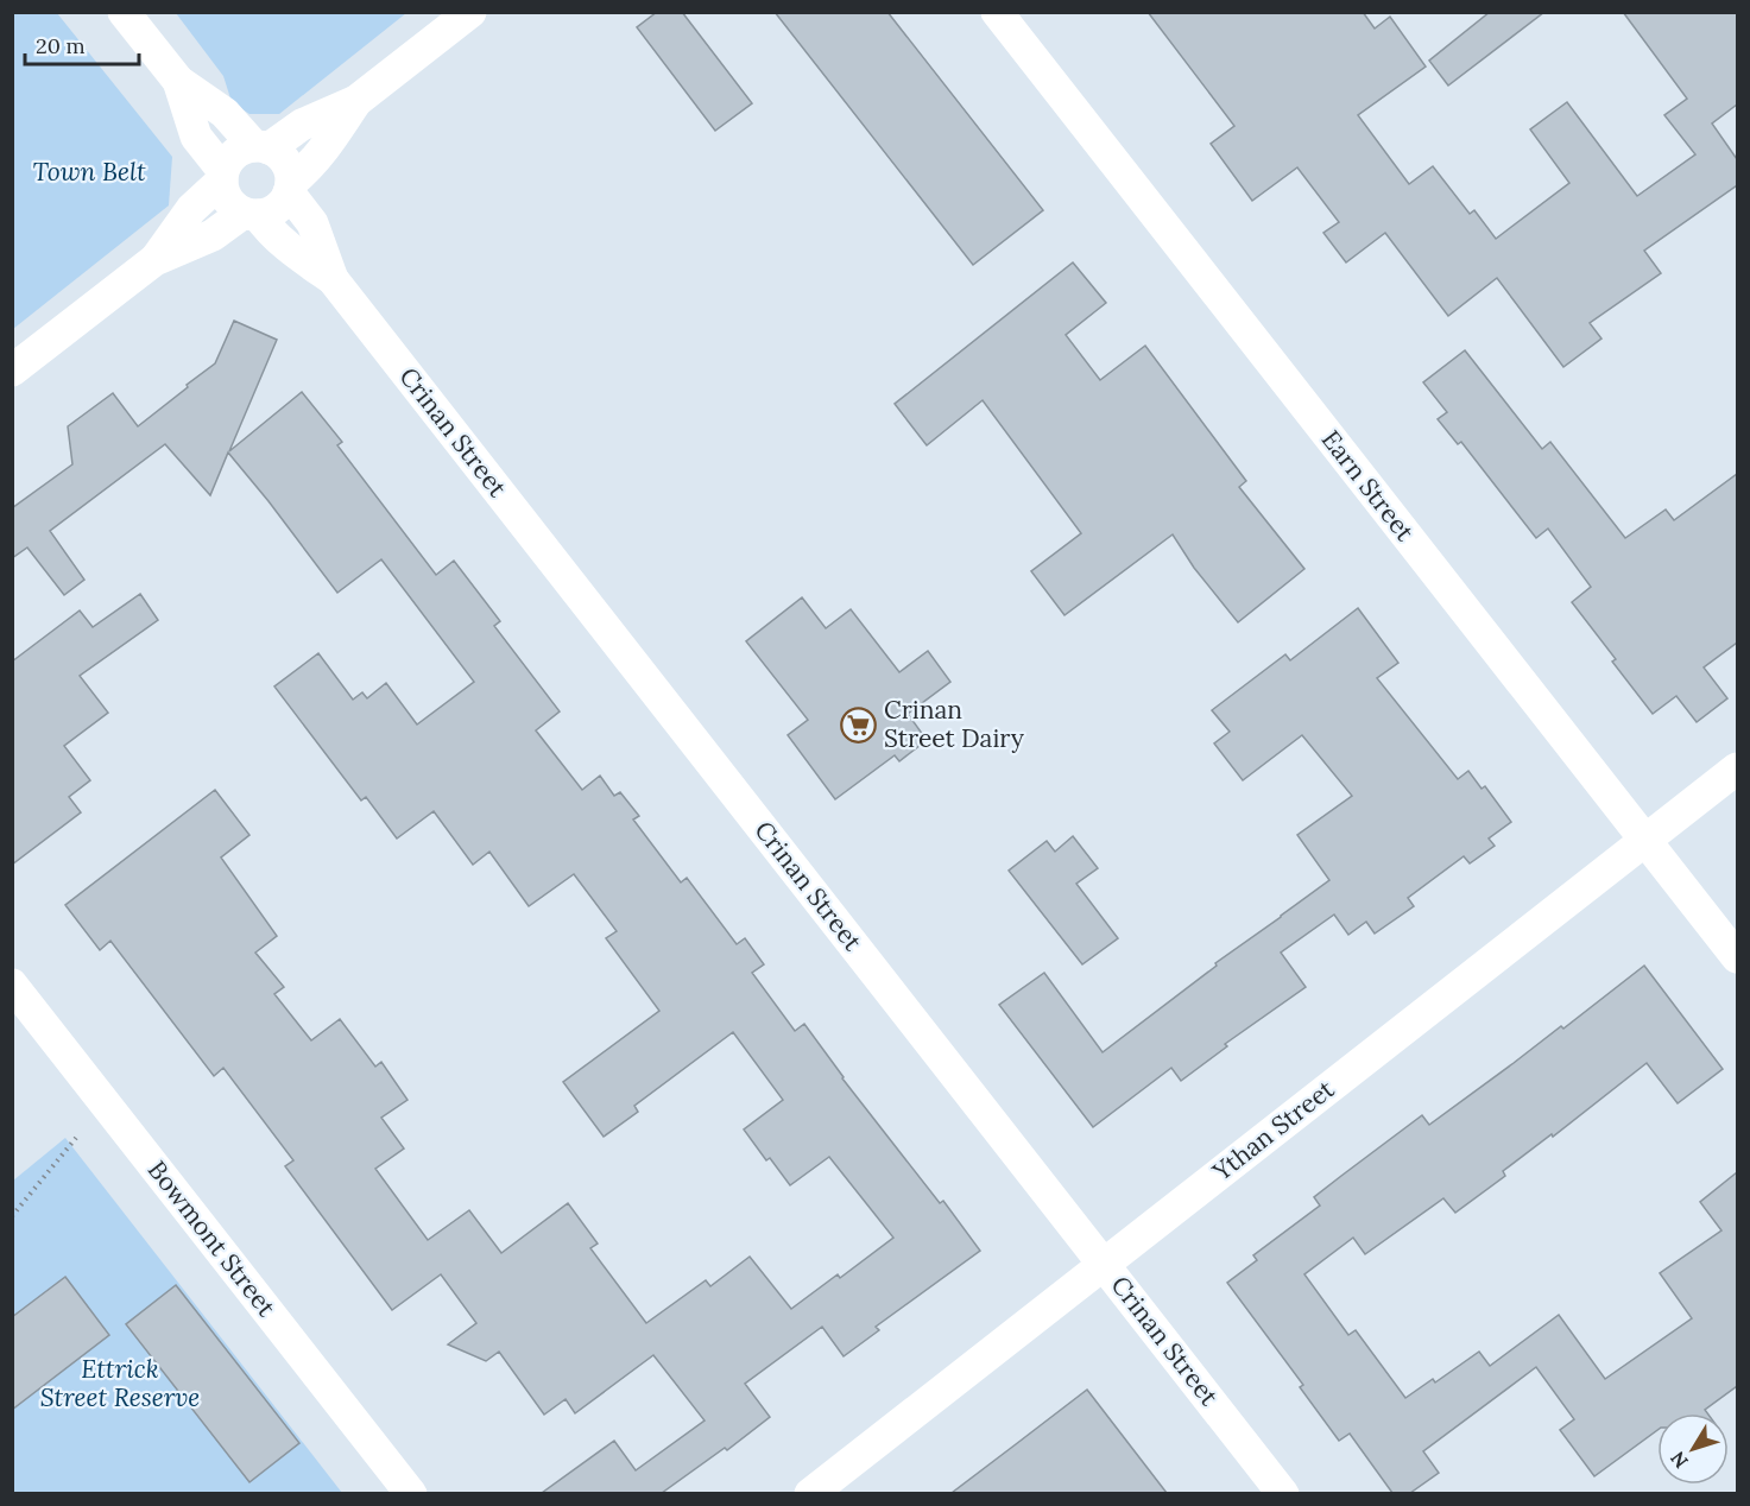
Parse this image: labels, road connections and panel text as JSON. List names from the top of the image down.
{
  "streets": {
    "street": [
      "Crinan Street",
      "Earn Street",
      "Ythan Street",
      "Bowmont Street"
    ]
  },
  "crossings": [
    ["Crinan Street", "Ythan Street"],
    ["Earn Street", "Ythan Street"]
  ],
  "parks": ["Town Belt", "Ettrick Street Reserve"],
  "places": {
    "supermarket": ["Crinan Street Dairy"]
  },
  "scale_bar": "20 m",
  "north": "bottom left"
}
